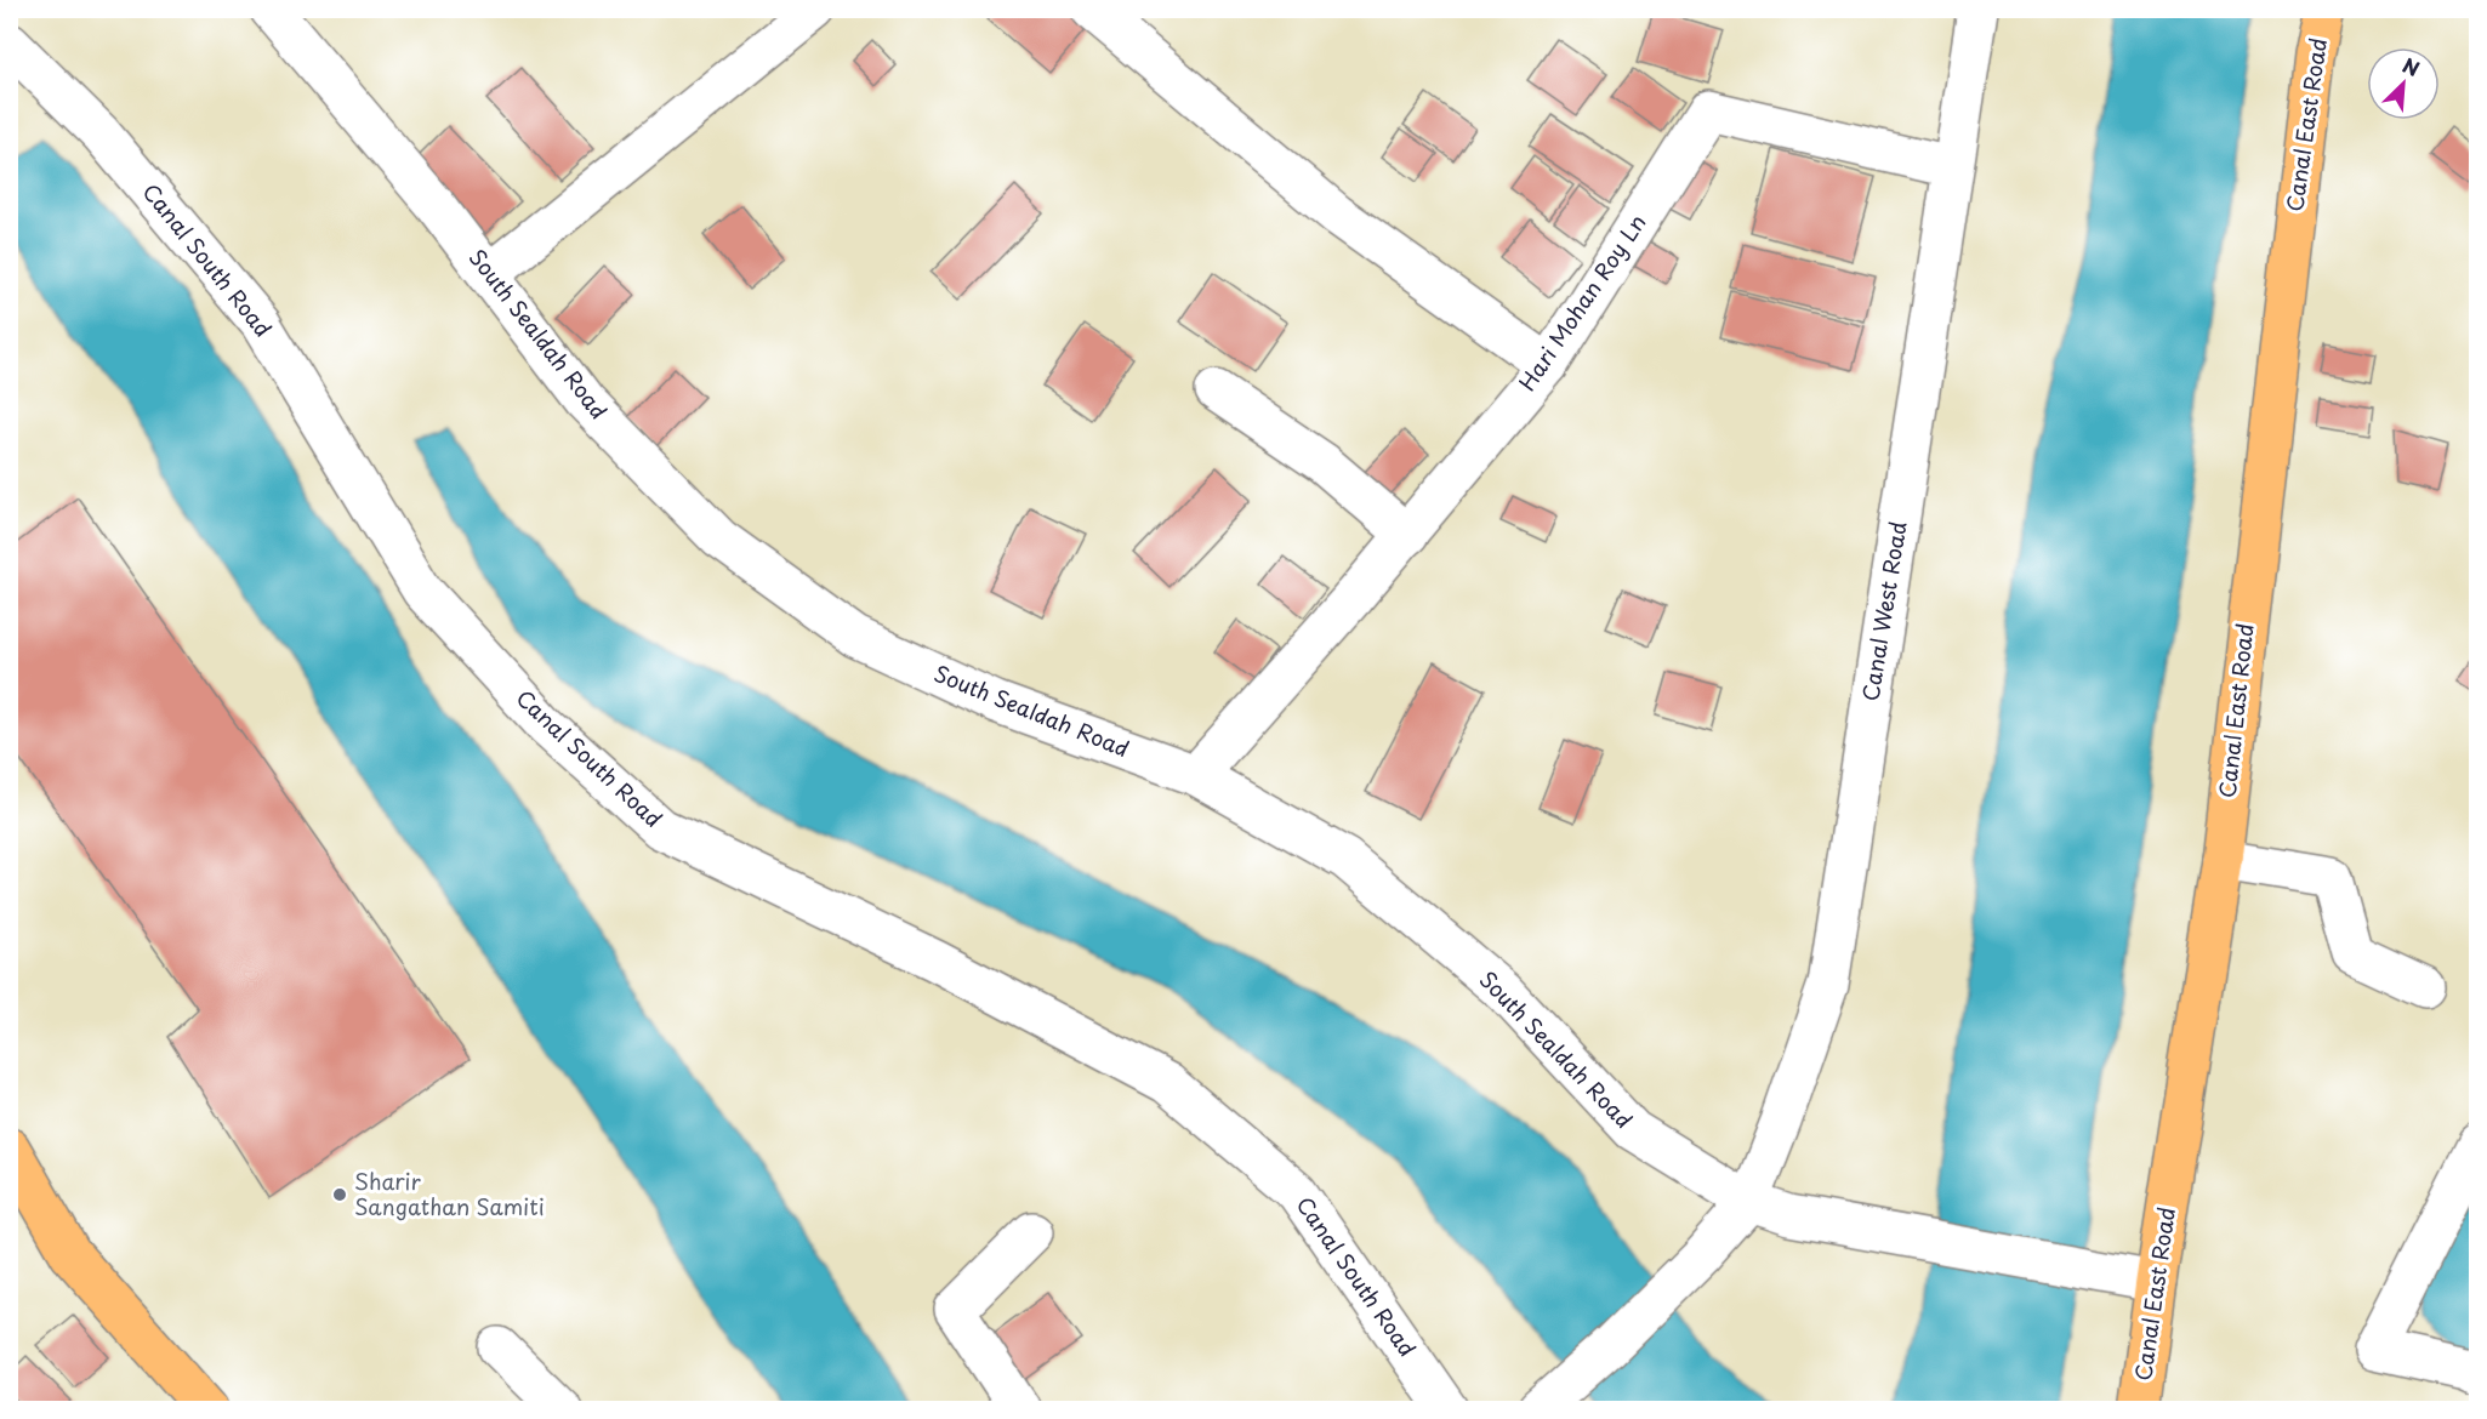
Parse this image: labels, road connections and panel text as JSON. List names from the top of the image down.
{
  "streets": {
    "main road": ["Canal East Road"],
    "street": [
      "Canal South Road",
      "Hari Mohan Roy Ln",
      "South Sealdah Road",
      "Canal West Road"
    ]
  },
  "crossings": [
    ["Canal East Road", "South Sealdah Road"],
    ["Hari Mohan Roy Ln", "South Sealdah Road"],
    ["Hari Mohan Roy Ln", "Canal West Road"],
    ["South Sealdah Road", "Canal West Road"]
  ],
  "places": ["Sharir Sangathan Samiti"],
  "north": "top right"
}
